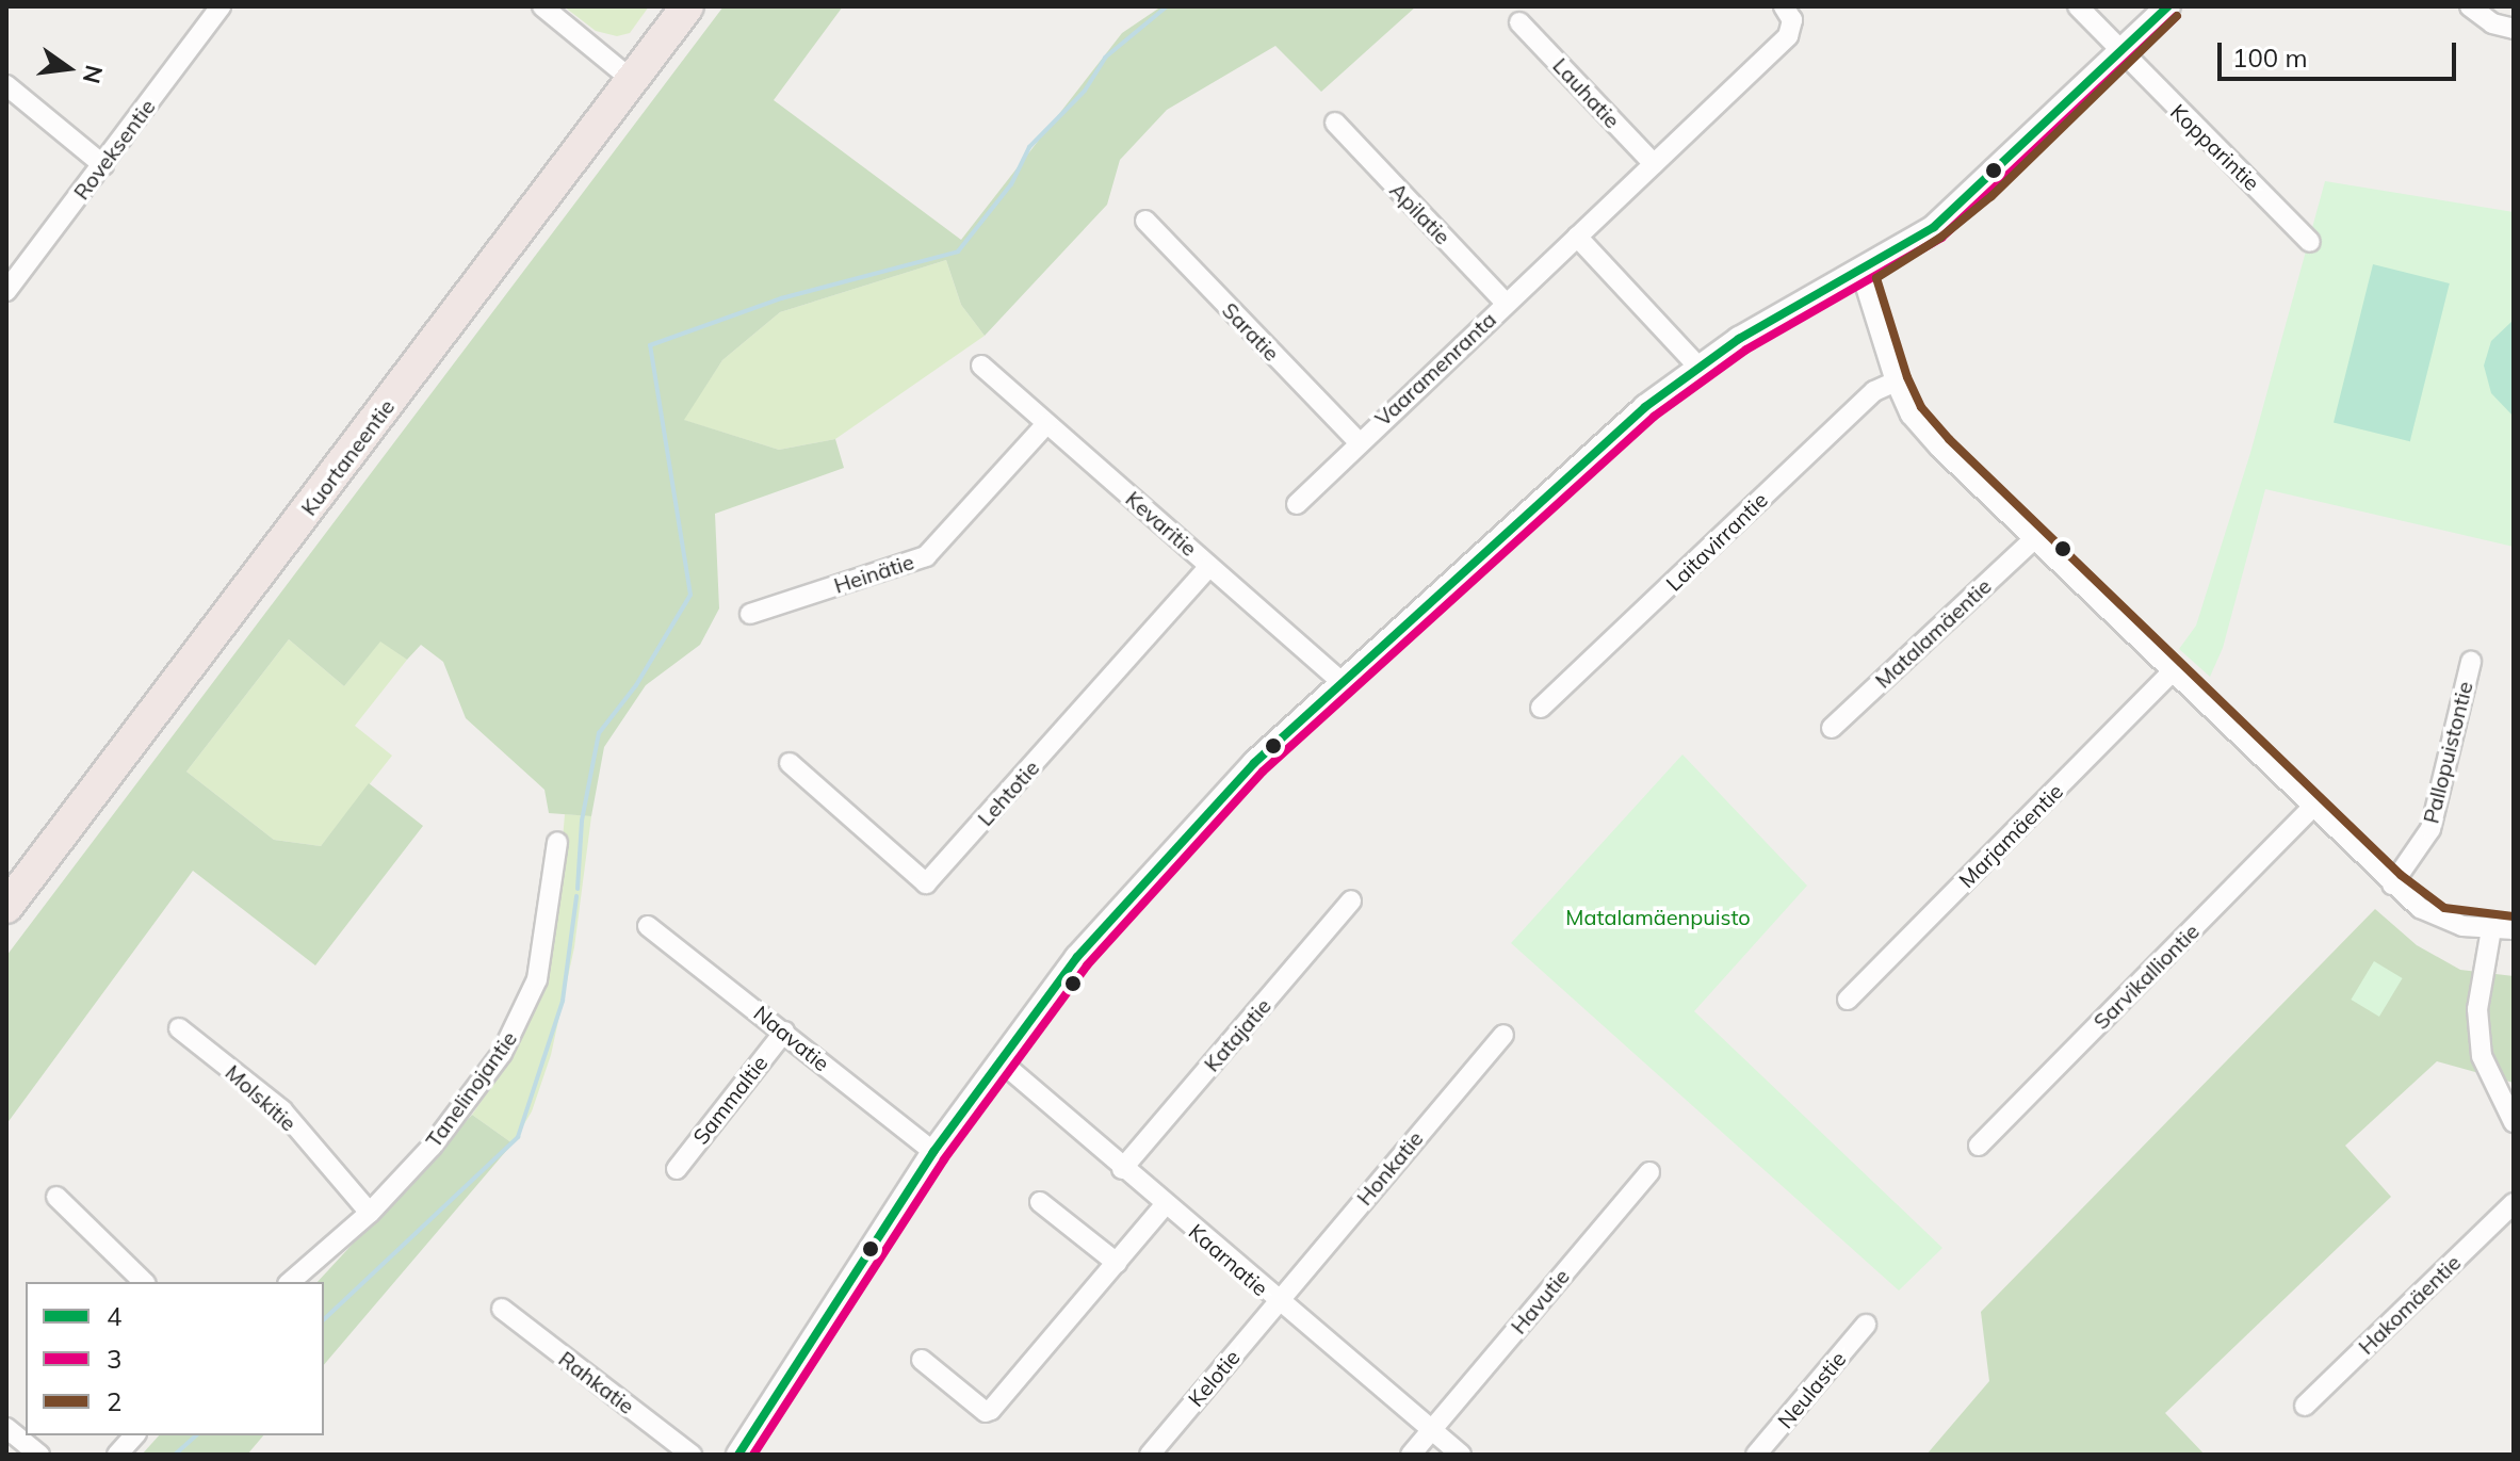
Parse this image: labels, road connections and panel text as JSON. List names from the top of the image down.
{
  "streets": {
    "highway": ["Kuortaneentie"],
    "street": [
      "Lauhatie",
      "Kopparintie",
      "Roveksentie",
      "Apilatie",
      "Saratie",
      "Vaaramenranta",
      "Kevaritie",
      "Laitavirrantie",
      "Heinätie",
      "Matalamäentie",
      "Pallopuistontie",
      "Lehtotie",
      "Marjamäentie",
      "Sarvikalliontie",
      "Katajatie",
      "Naavatie",
      "Tanelinojantie",
      "Molskitie",
      "Sammaltie",
      "Honkatie",
      "Kaarnatie",
      "Havutie",
      "Hakomäentie",
      "Kelotie",
      "Rahkatie",
      "Neulastie"
    ]
  },
  "crossings": [
    ["Lauhatie", "Vaaramenranta"],
    ["Apilatie", "Vaaramenranta"],
    ["Saratie", "Vaaramenranta"],
    ["Kevaritie", "Heinätie"],
    ["Kevaritie", "Lehtotie"],
    ["Katajatie", "Kaarnatie"],
    ["Naavatie", "Sammaltie"],
    ["Tanelinojantie", "Molskitie"],
    ["Honkatie", "Kaarnatie"],
    ["Honkatie", "Kelotie"],
    ["Kaarnatie", "Havutie"],
    ["Kaarnatie", "Kelotie"]
  ],
  "parks": ["Matalamäenpuisto"],
  "lines": ["transit line 4", "transit line 3", "transit line 2"],
  "legend": ["4", "3", "2"],
  "scale_bar": "100 m",
  "north": "right"
}
